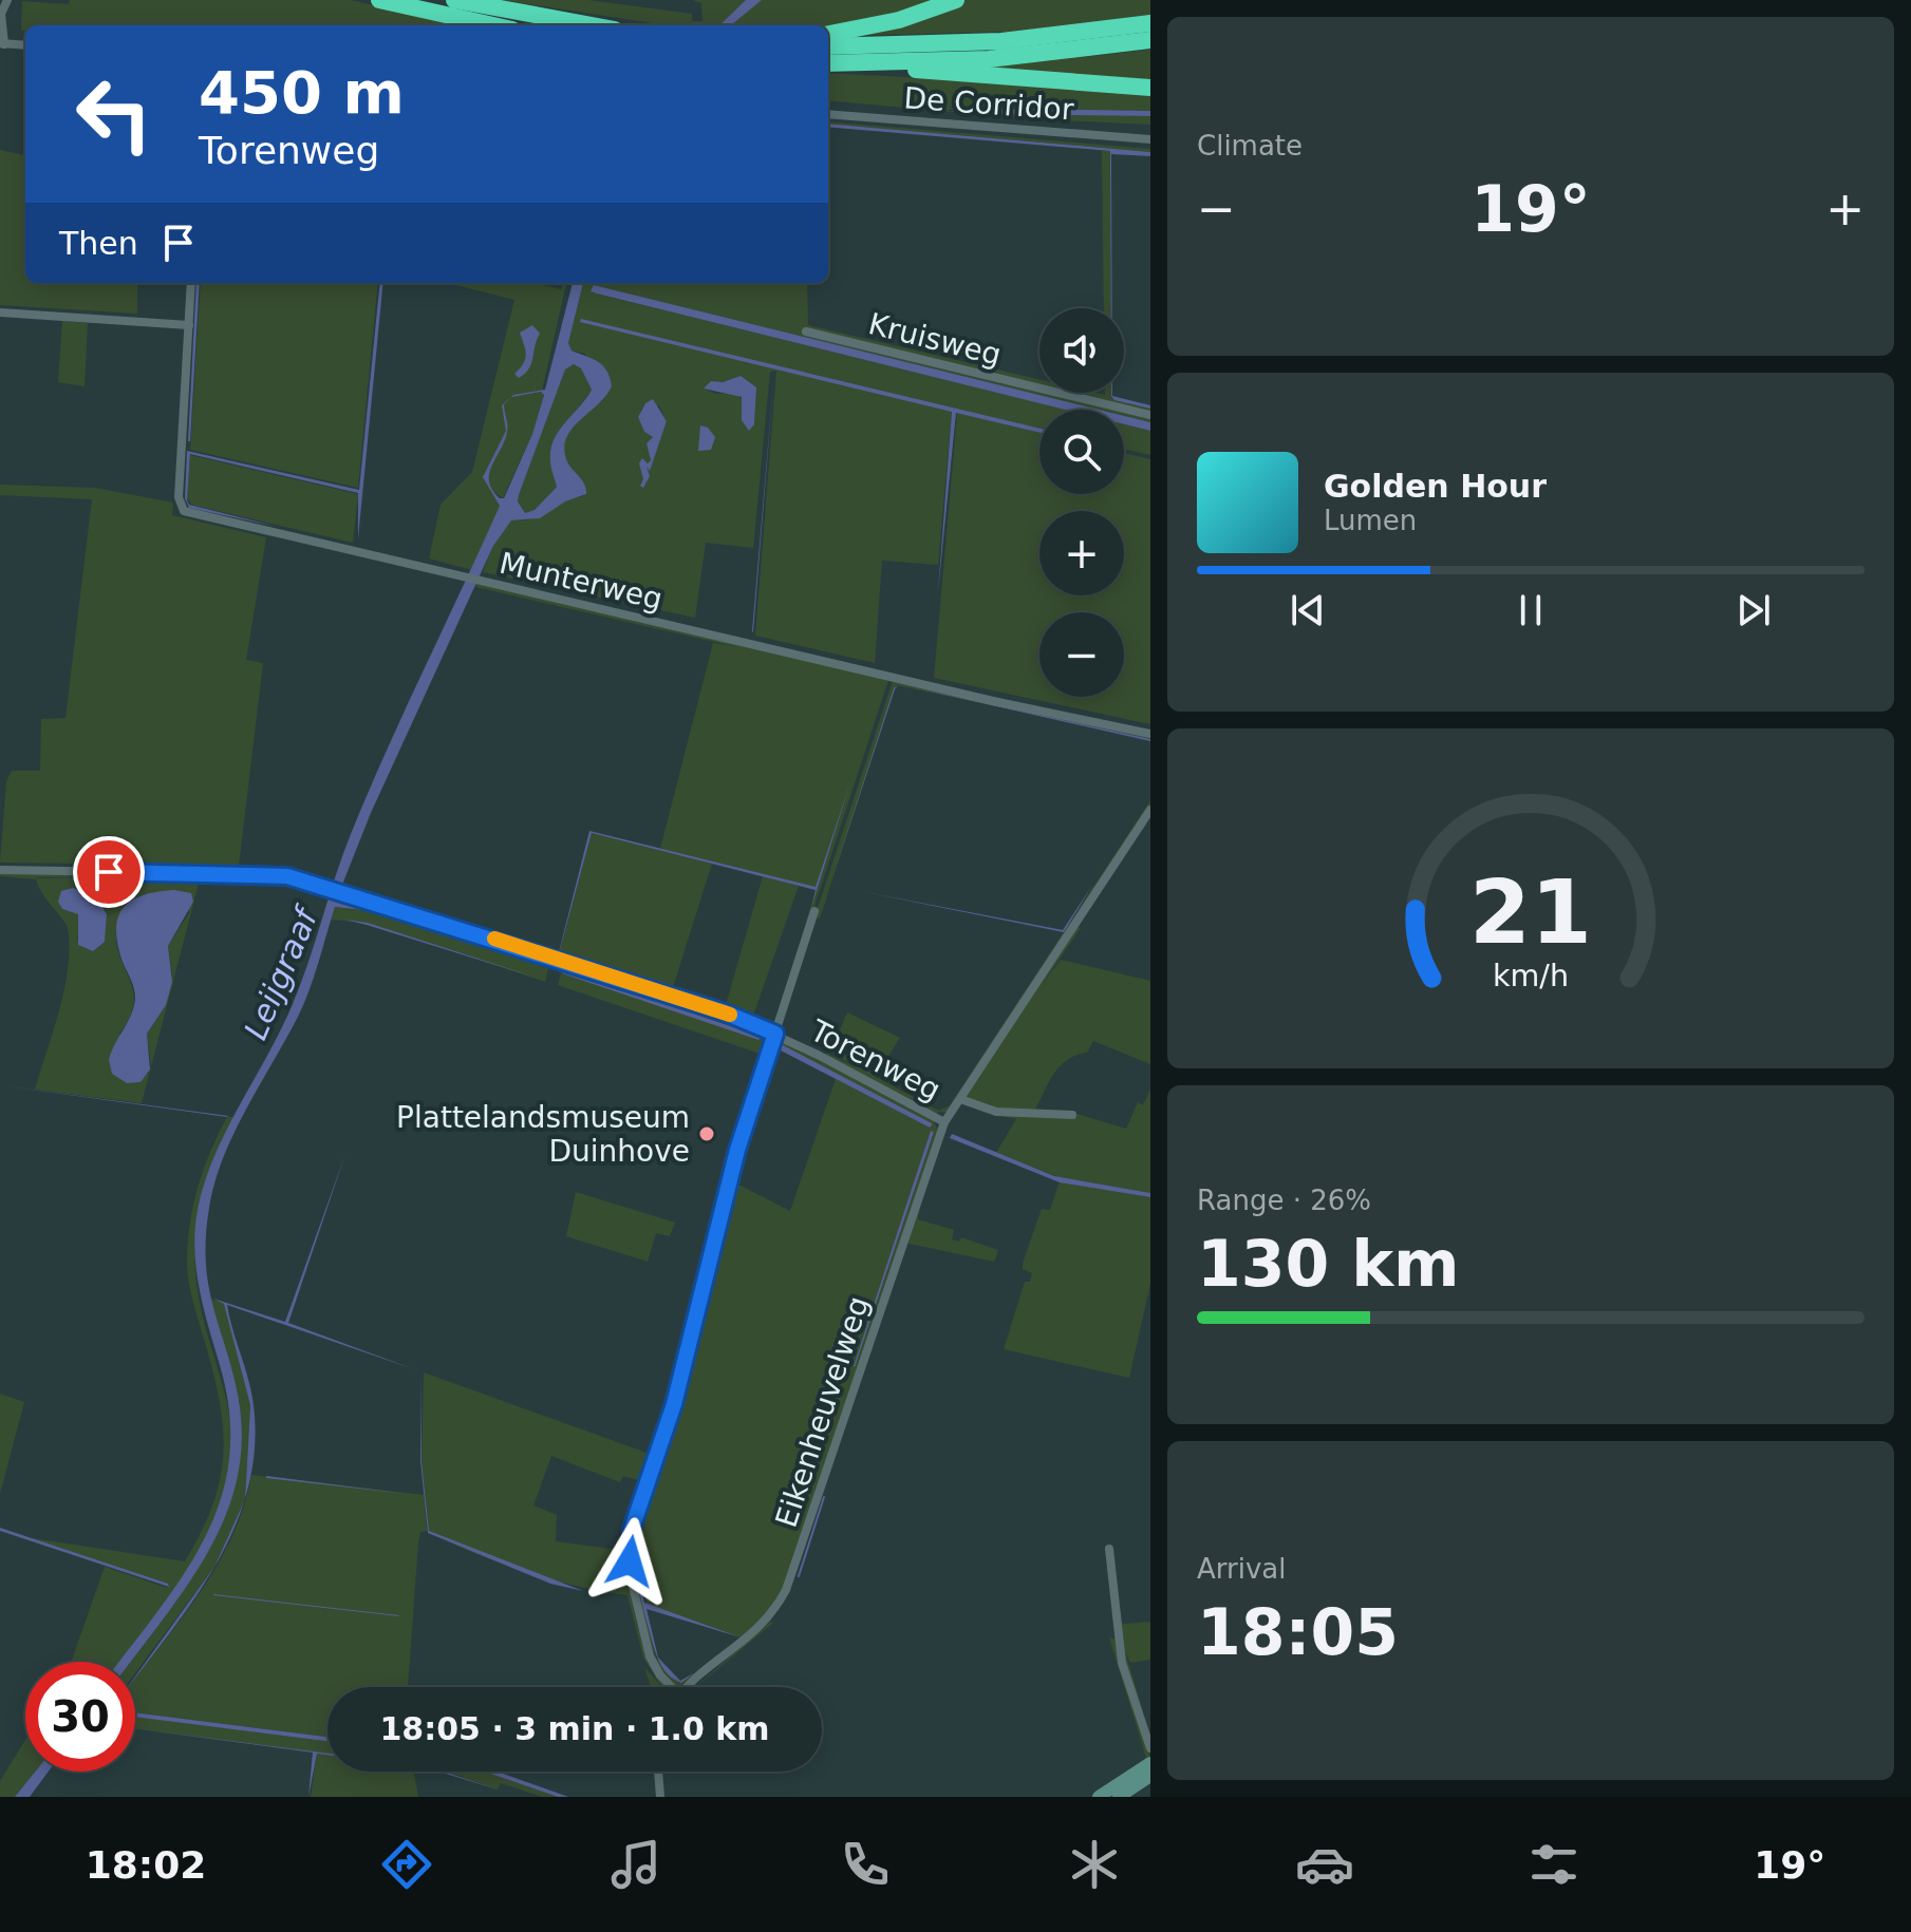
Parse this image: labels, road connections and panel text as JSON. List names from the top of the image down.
{
  "streets": {
    "street": [
      "De Corridor",
      "Kruisweg",
      "Munterweg",
      "Torenweg",
      "Eikenheuvelweg"
    ]
  },
  "crossings": [
    ["Torenweg", "Eikenheuvelweg"]
  ],
  "water": ["Leijgraaf"],
  "places": ["Plattelandsmuseum Duinhove"],
  "page": {
    "tile": [
      "Climate",
      ["Range · 26%", "130 km"],
      ["Arrival", "18:05"]
    ],
    "turn": ["450 m", "Torenweg"],
    "heat": ["−", "19°", "+"],
    "then": "Then",
    "map_buttons": ["+", "−"],
    "song": ["Golden Hour", "Lumen"],
    "limit": "30",
    "trip": "18:05 · 3 min · 1.0 km",
    "tabs": ["18:02", "19°"],
    "gauge": ["21", "km/h"]
  }
}
